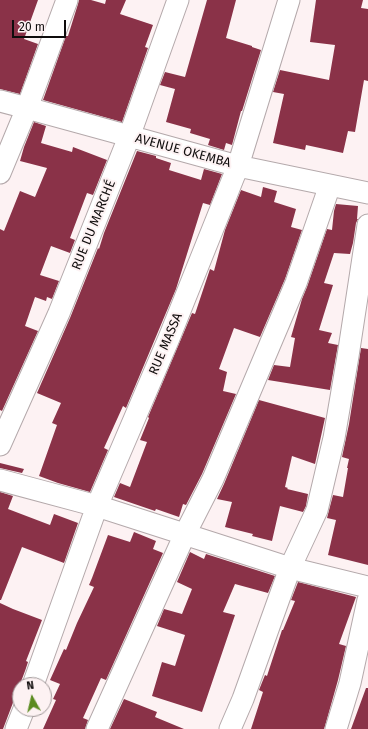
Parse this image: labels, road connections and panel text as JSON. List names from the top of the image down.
{
  "streets": {
    "street": ["AVENUE OKEMBA", "RUE DU MARCHÉ", "RUE MASSA"]
  },
  "crossings": [
    ["AVENUE OKEMBA", "RUE DU MARCHÉ"],
    ["AVENUE OKEMBA", "RUE MASSA"]
  ],
  "scale_bar": "20 m",
  "north": "top"
}
